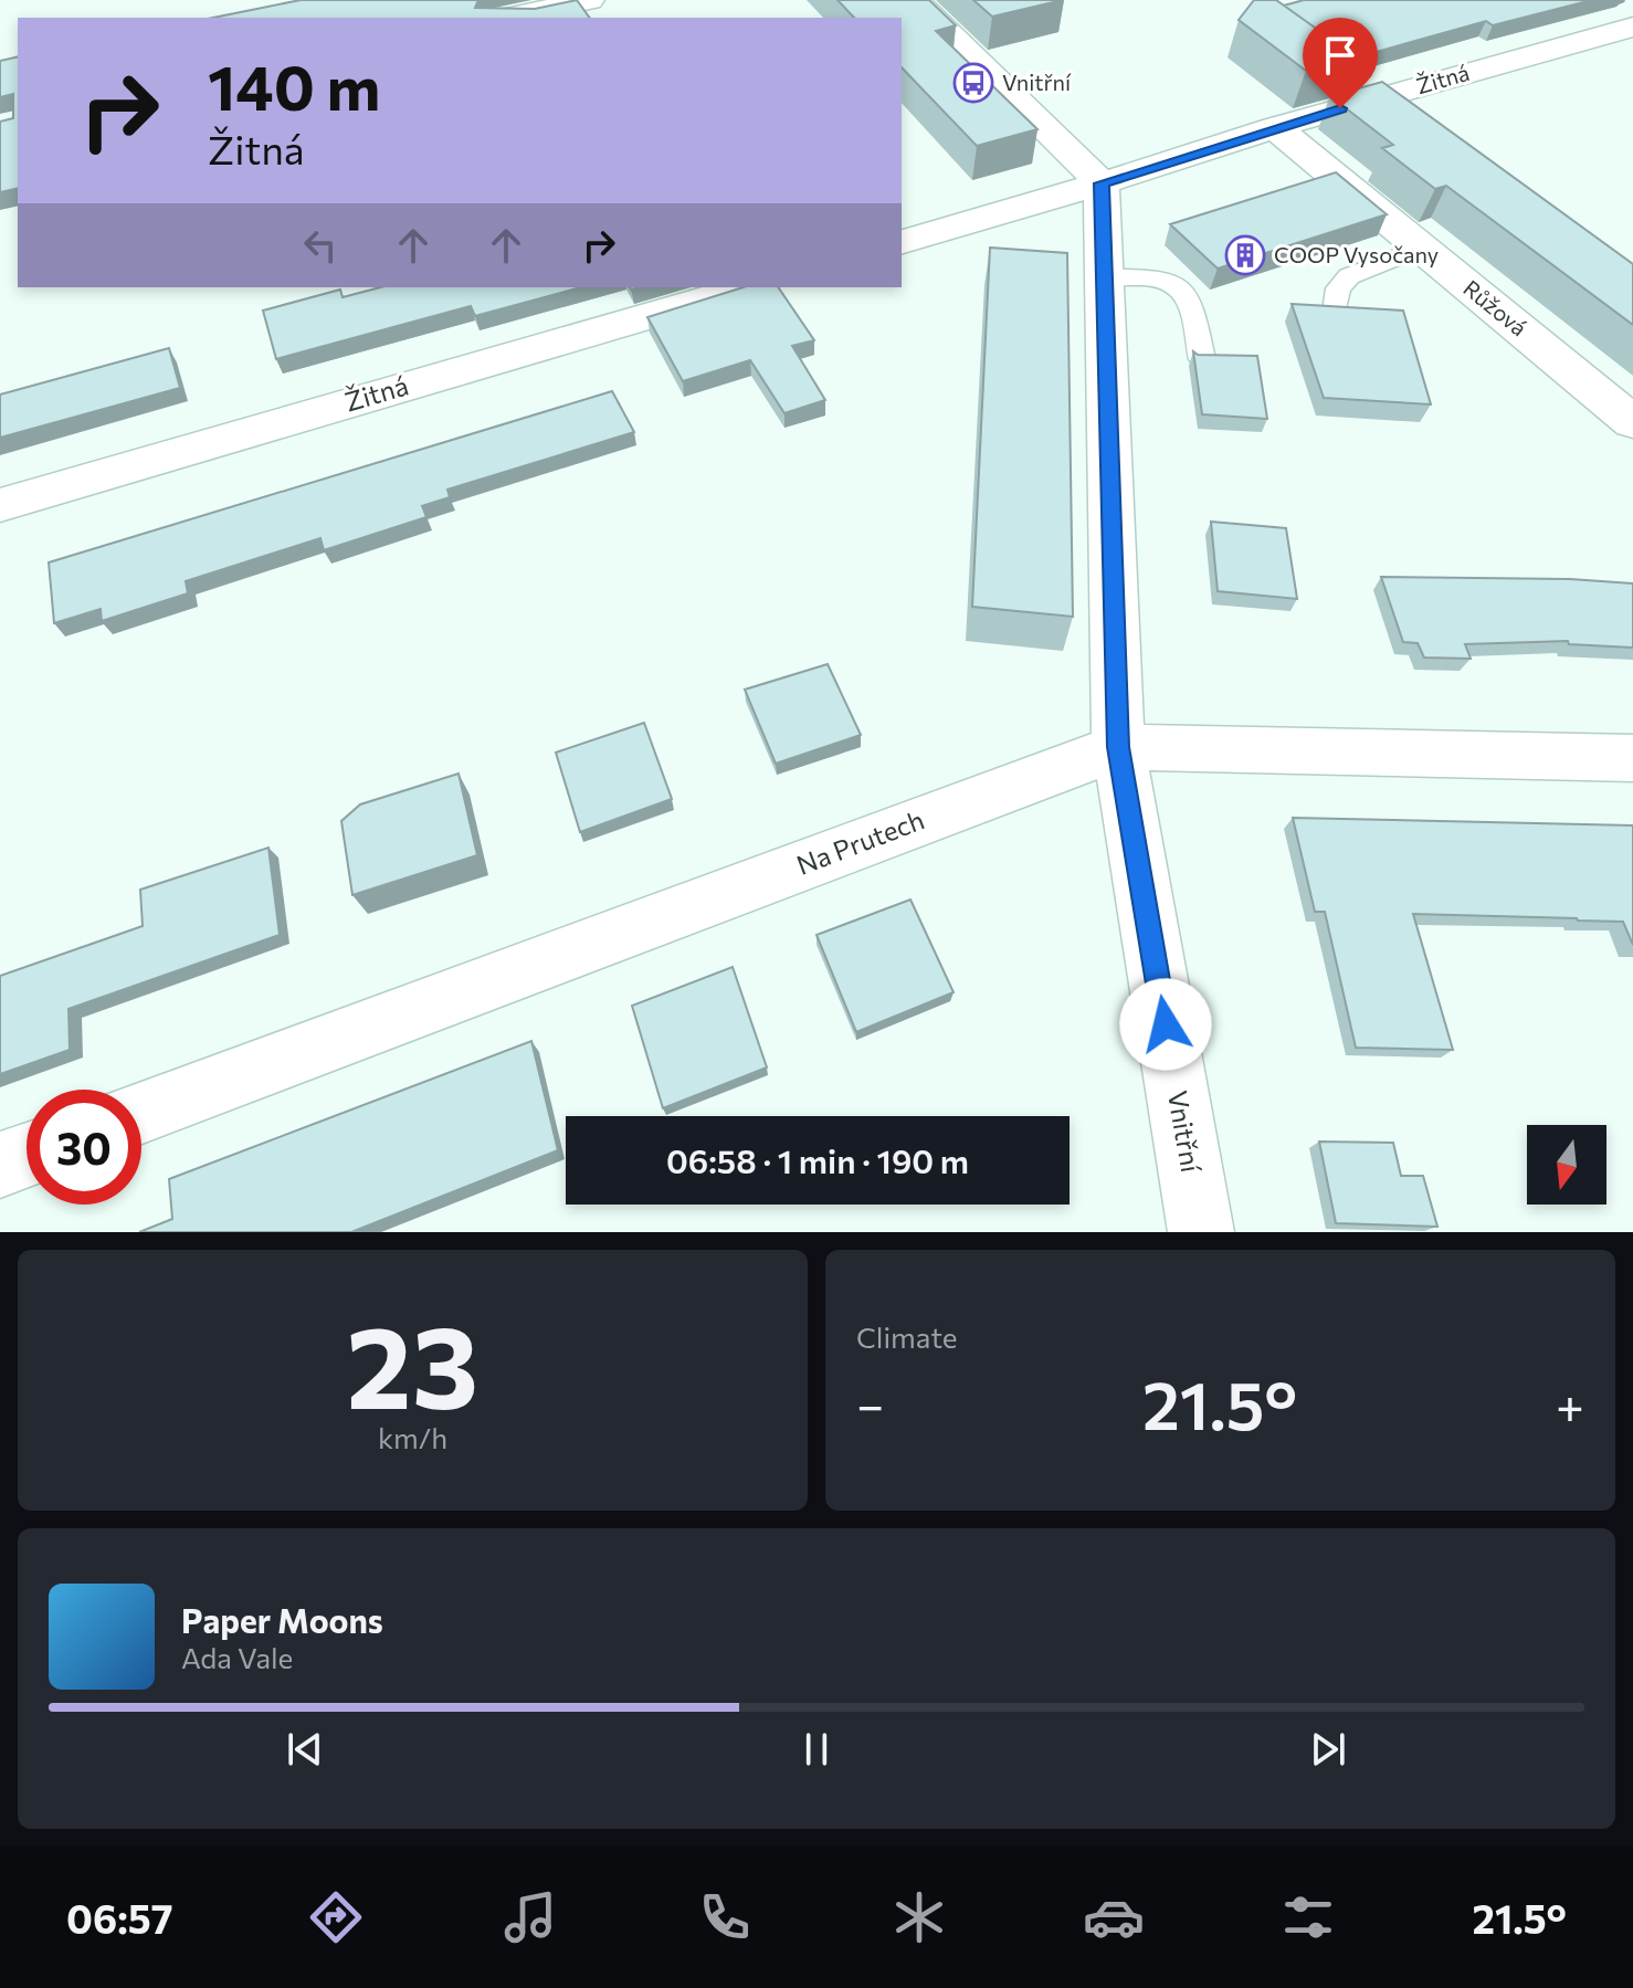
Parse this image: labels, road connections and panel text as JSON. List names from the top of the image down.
{
  "streets": {
    "street": [
      "Žitná",
      "Růžová",
      "Na Prutech",
      "Vnitřní"
    ]
  },
  "crossings": [
    ["Žitná", "Růžová"],
    ["Žitná", "Vnitřní"],
    ["Na Prutech", "Vnitřní"]
  ],
  "places": {
    "bus stop": ["Vnitřní"],
    "building": ["COOP Vysočany"]
  },
  "north": "bottom",
  "page": {
    "turn": ["140 m", "Žitná"],
    "limit": "30",
    "trip": "06:58 · 1 min · 190 m",
    "tile": [
      ["23", "km/h"],
      "Climate"
    ],
    "heat": ["−", "21.5°", "+"],
    "song": ["Paper Moons", "Ada Vale"],
    "tabs": ["06:57", "21.5°"]
  }
}
